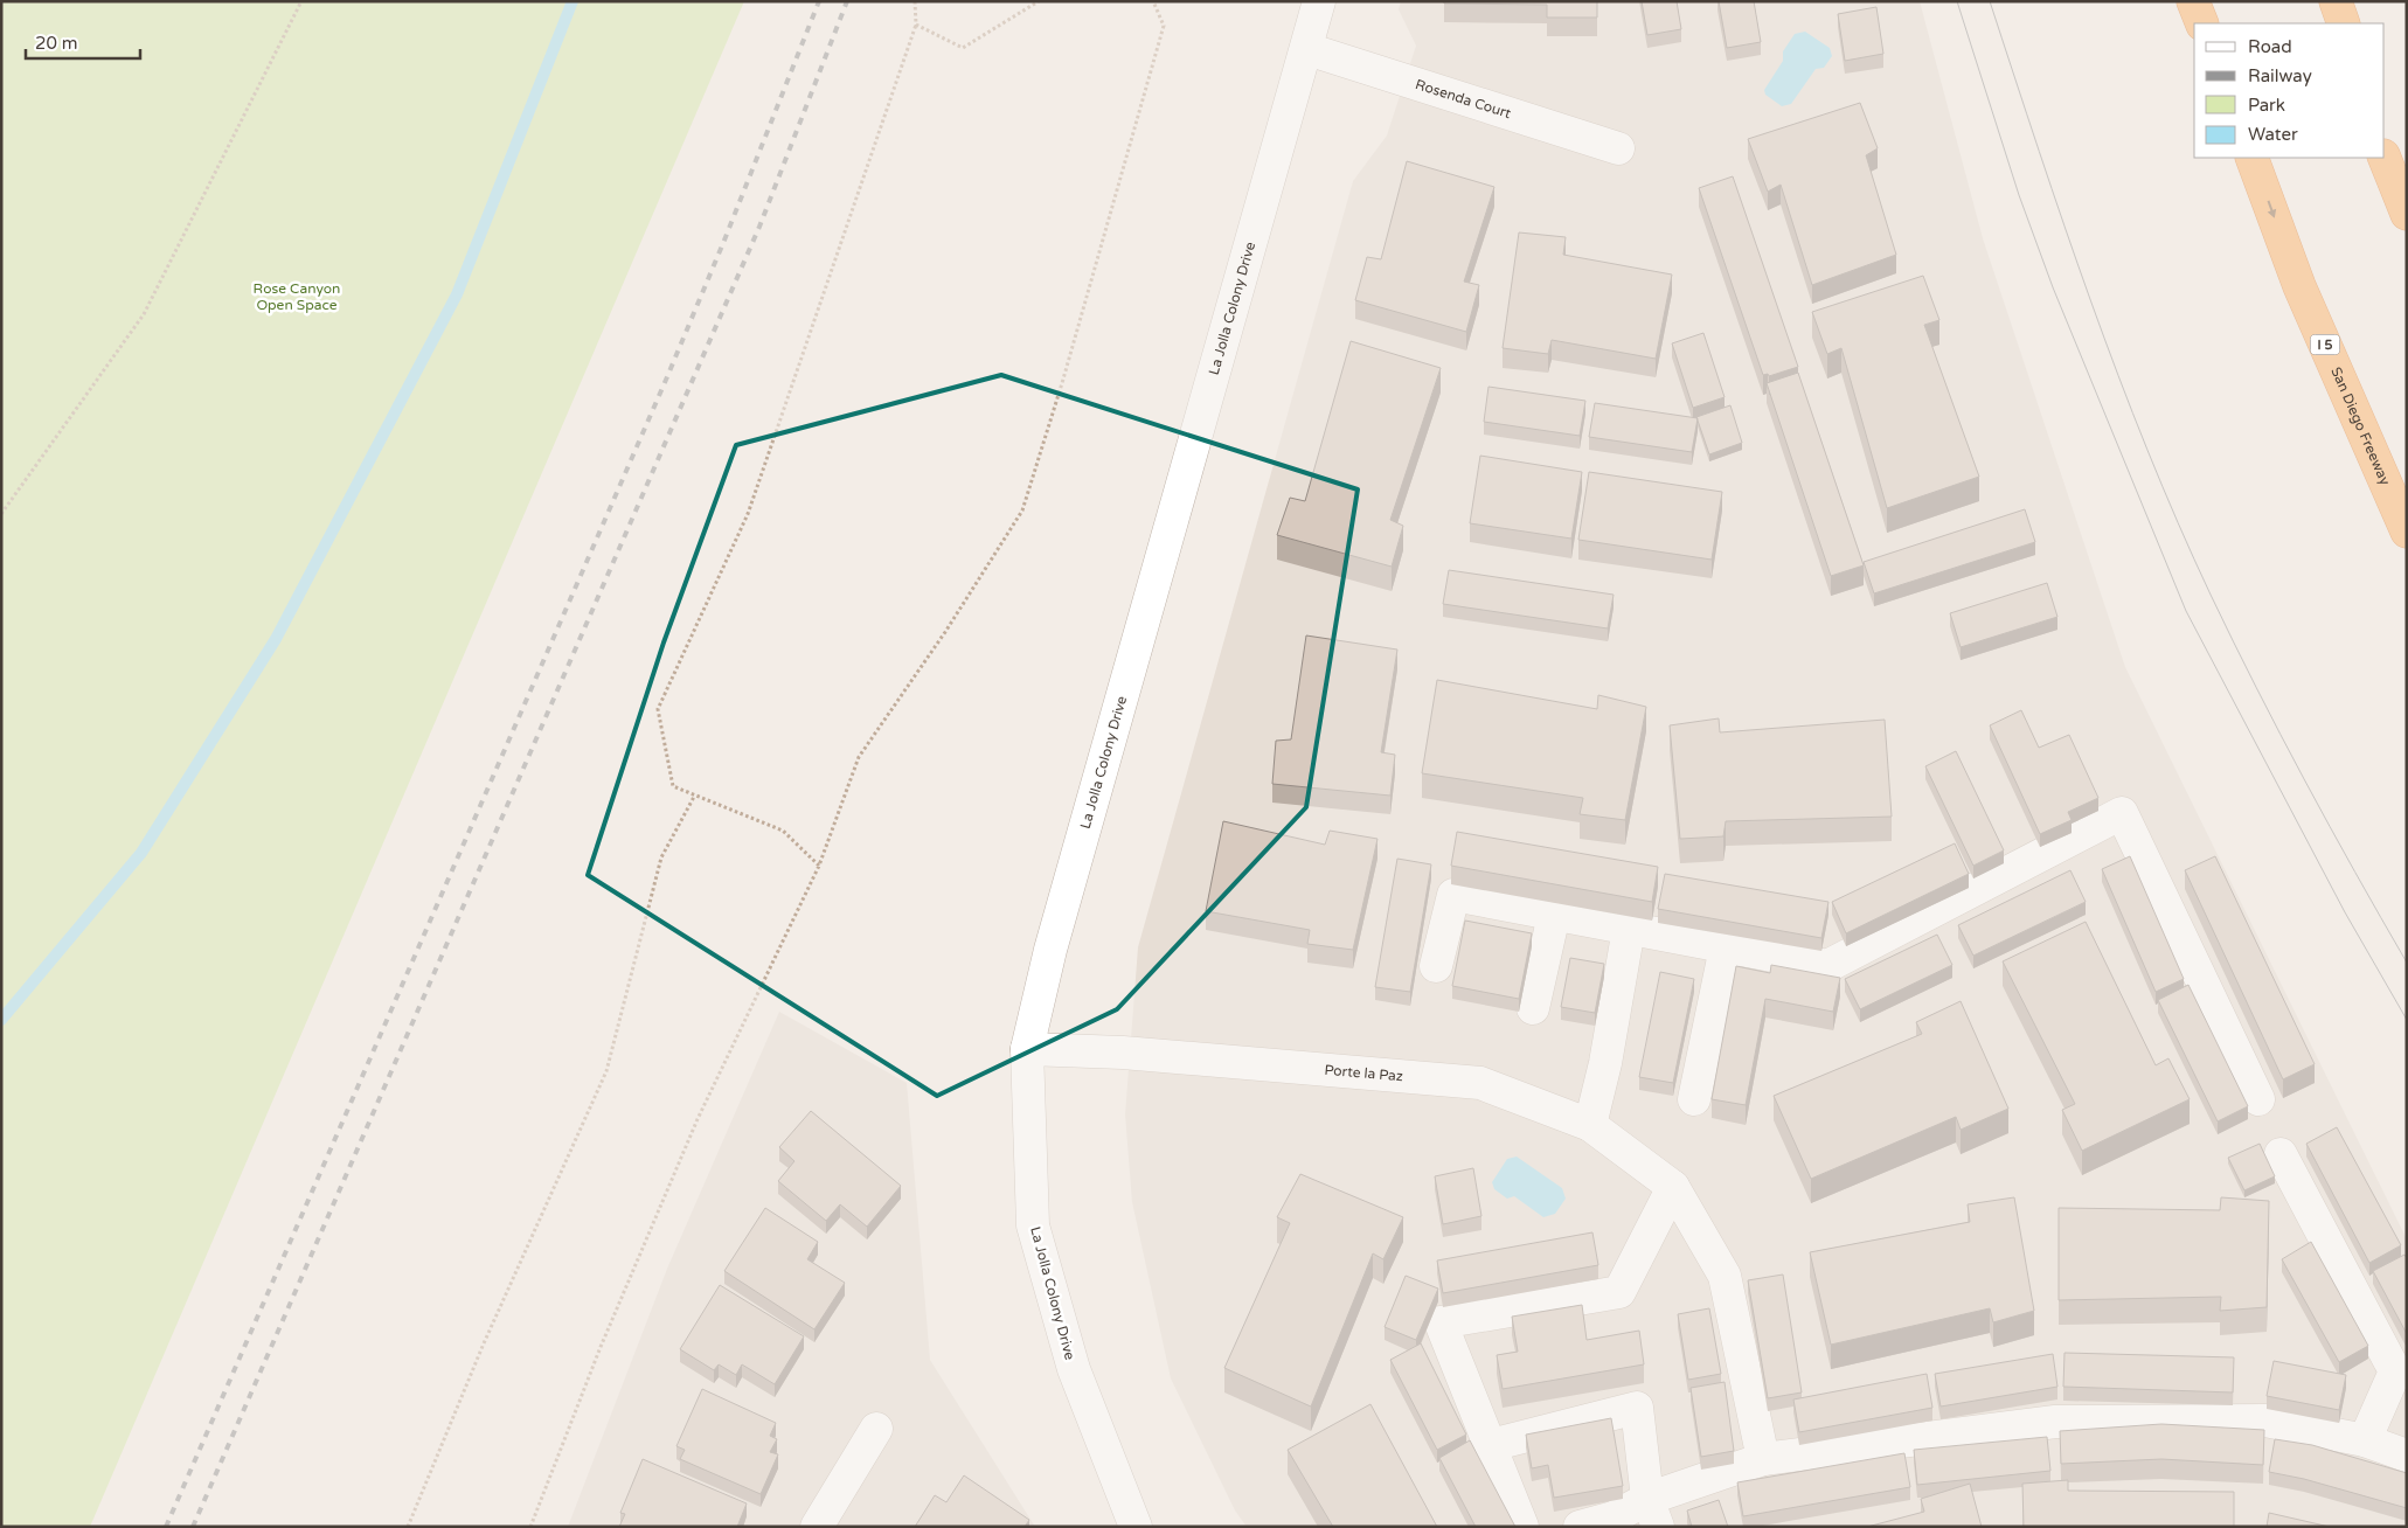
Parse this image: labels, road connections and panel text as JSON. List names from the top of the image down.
{
  "streets": {
    "highway": ["I 5", "San Diego Freeway"],
    "street": ["Rosenda Court", "La Jolla Colony Drive", "Porte la Paz"]
  },
  "crossings": [
    ["Rosenda Court", "La Jolla Colony Drive"],
    ["La Jolla Colony Drive", "Porte la Paz"]
  ],
  "one_way": ["San Diego Freeway"],
  "parks": ["Rose Canyon Open Space"],
  "legend": [
    "Road",
    "Railway",
    "Park",
    "Water"
  ],
  "scale_bar": "20 m"
}
